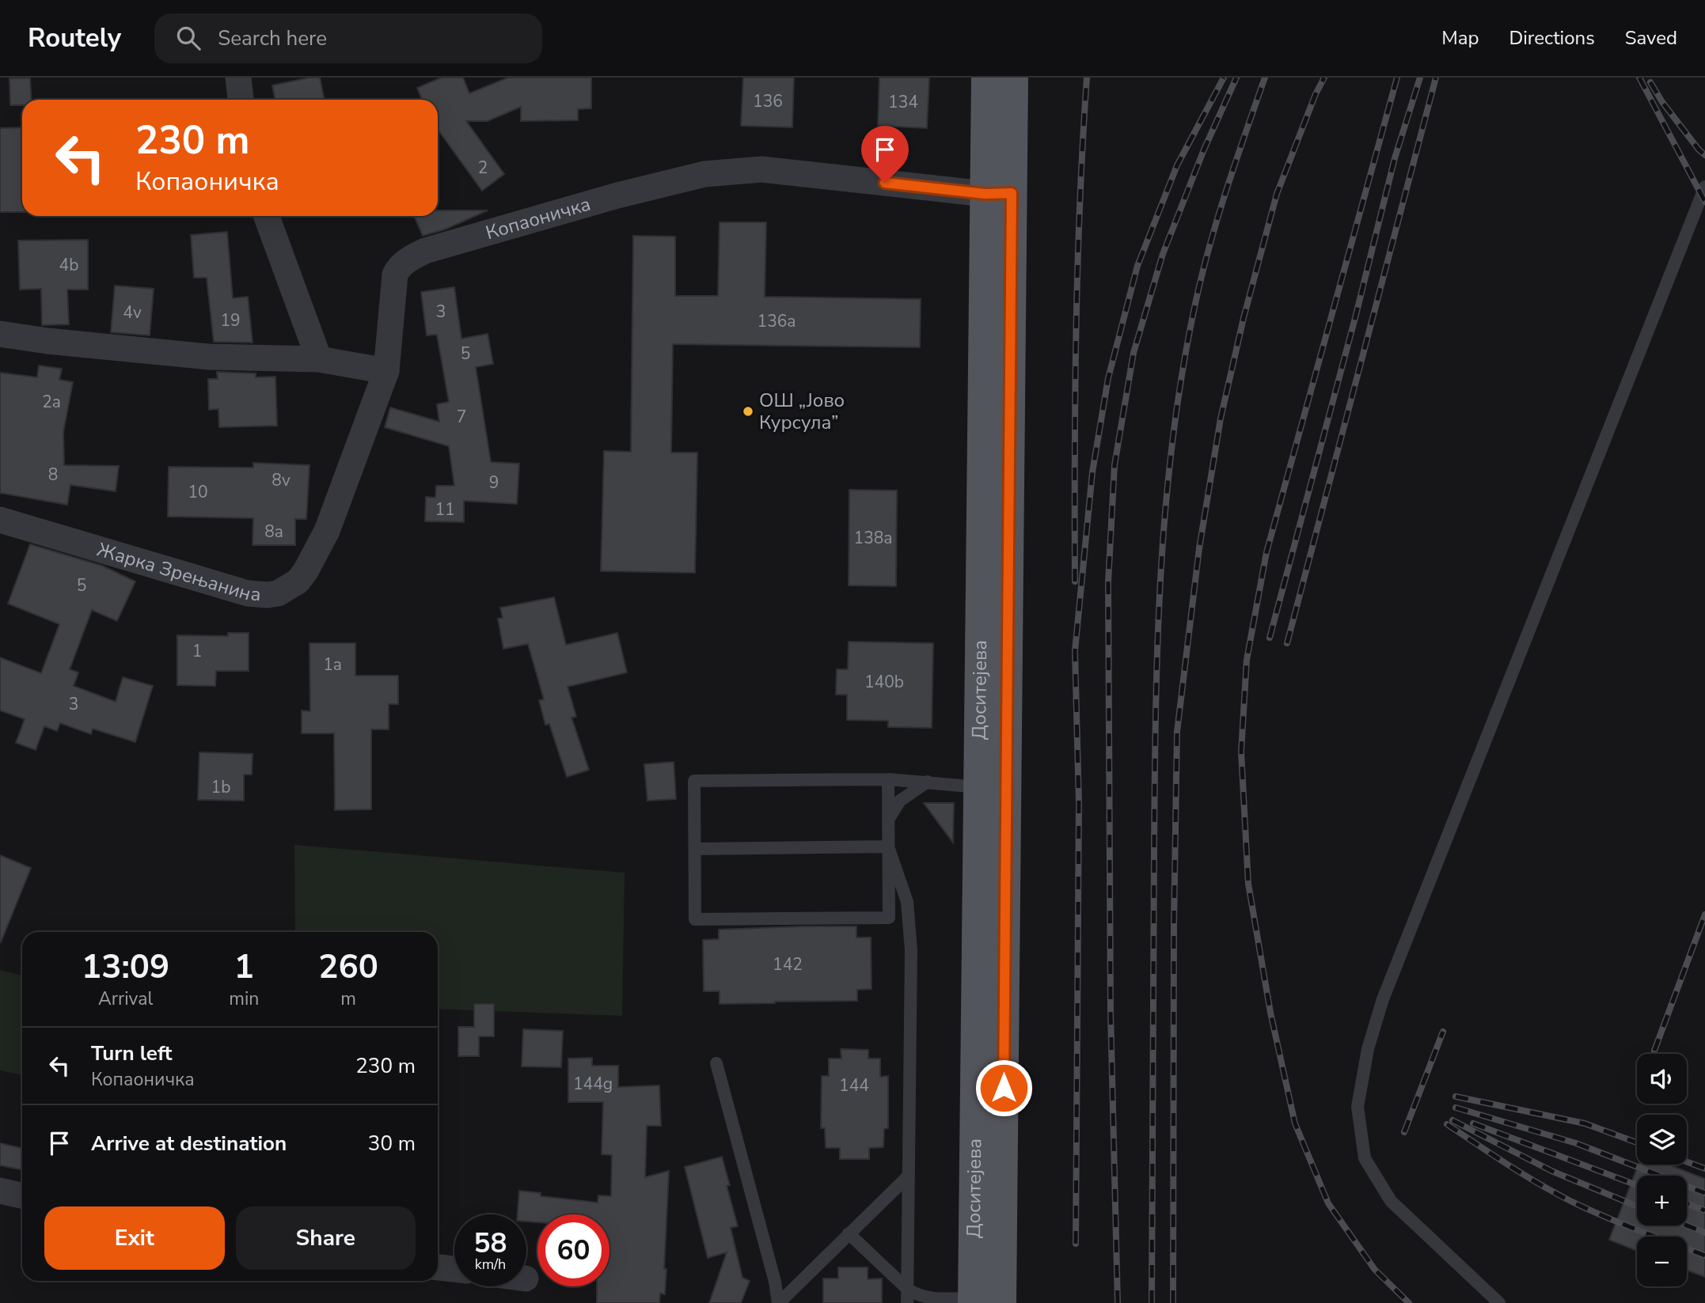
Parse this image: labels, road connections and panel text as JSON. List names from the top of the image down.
{
  "streets": {
    "main road": ["Доситејева"],
    "street": ["Копаоничка", "Жарка Зрењанина"]
  },
  "crossings": [
    ["Копаоничка", "Жарка Зрењанина"],
    ["Копаоничка", "Доситејева"]
  ],
  "places": ["ОШ „Јово Курсула”"],
  "house_numbers": [
    "136",
    "134",
    "2",
    "4b",
    "3",
    "4v",
    "19",
    "136a",
    "5",
    "2a",
    "7",
    "8",
    "8v",
    "9",
    "10",
    "11",
    "8a",
    "138a",
    "5",
    "1",
    "1a",
    "140b",
    "3",
    "1b",
    "142",
    "144g",
    "144"
  ],
  "page": {
    "header": "Routely",
    "search": "Search here",
    "nav": ["Map", "Directions", "Saved"],
    "turn": ["230 m", "Копаоничка"],
    "eta": [
      "13:09",
      "Arrival",
      "1",
      "min",
      "260",
      "m"
    ],
    "list": [
      {
        "name": "Turn left",
        "note": "Копаоничка",
        "value": "230 m"
      },
      {
        "name": "Arrive at destination",
        "value": "30 m"
      }
    ],
    "map_buttons": ["+", "−"],
    "buttons": ["Exit", "Share"],
    "speed": "58 km/h",
    "limit": "60"
  }
}
